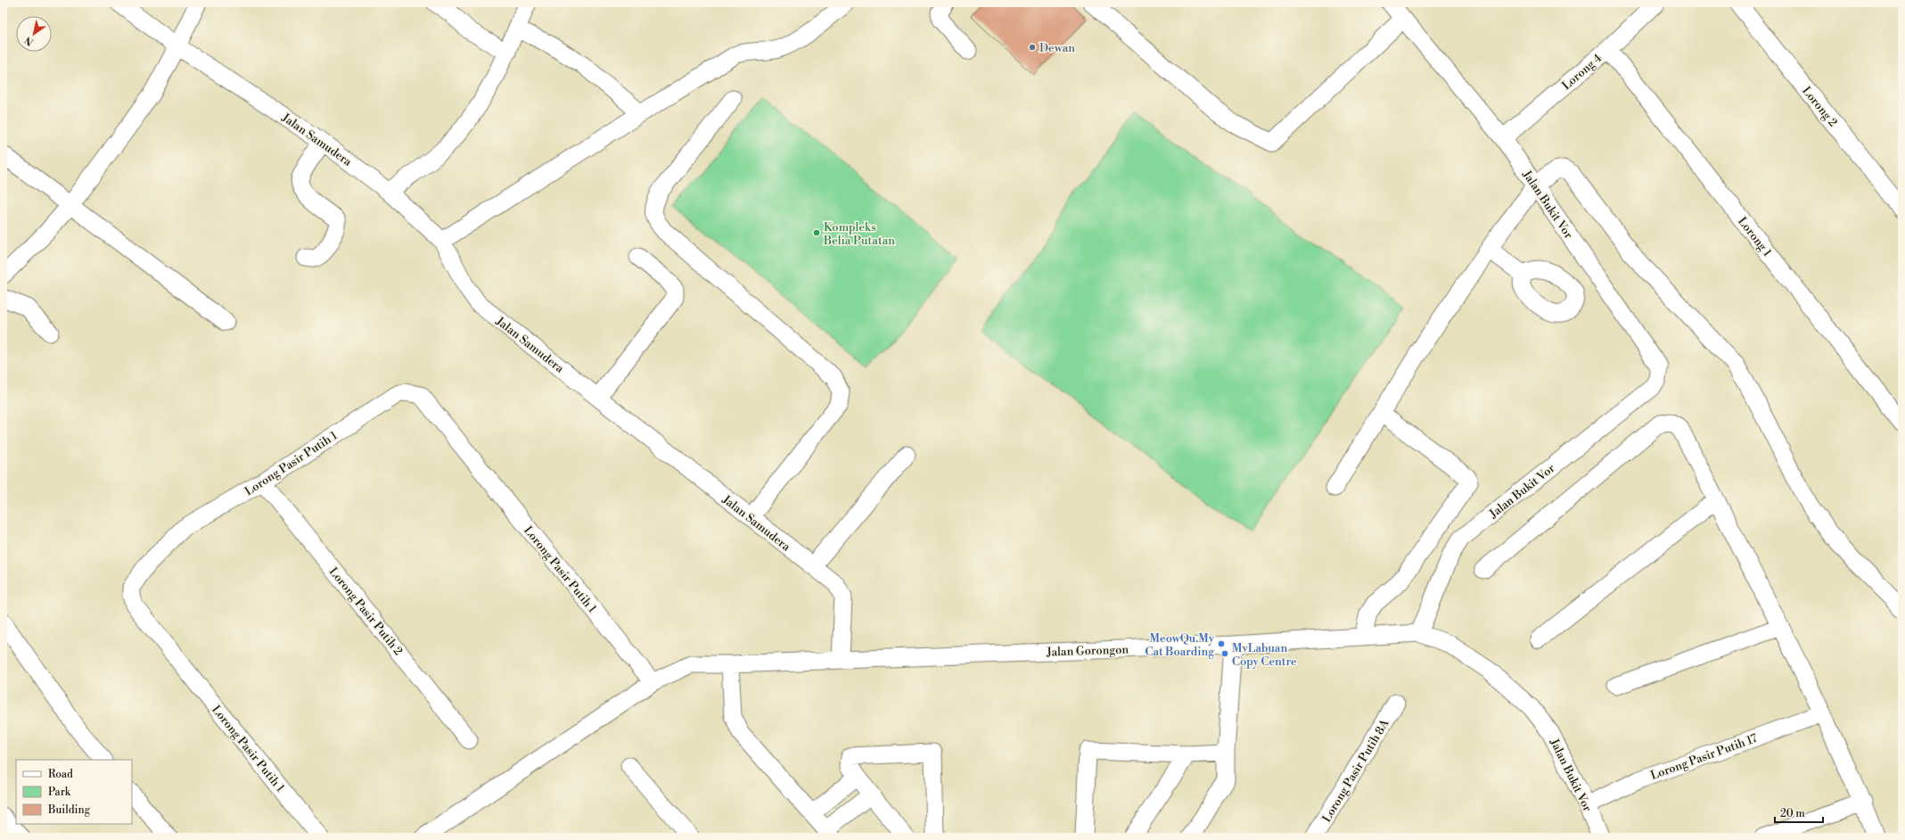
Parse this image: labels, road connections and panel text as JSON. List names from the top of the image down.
{
  "streets": {
    "street": [
      "Lorong 4",
      "Lorong 2",
      "Jalan Samudera",
      "Jalan Bukit Vor",
      "Lorong 1",
      "Lorong Pasir Putih 1",
      "Lorong Pasir Putih 2",
      "Jalan Gorongon",
      "Lorong Pasir Putih 17",
      "Lorong Pasir Putih 8A"
    ]
  },
  "crossings": [
    ["Lorong 4", "Jalan Bukit Vor"],
    ["Lorong 4", "Lorong 1"],
    ["Jalan Samudera", "Jalan Gorongon"],
    ["Jalan Bukit Vor", "Jalan Gorongon"],
    ["Jalan Bukit Vor", "Lorong Pasir Putih 17"],
    ["Lorong Pasir Putih 1", "Lorong Pasir Putih 2"],
    ["Lorong Pasir Putih 1", "Jalan Gorongon"]
  ],
  "places": [
    "Dewan",
    "Kompleks Belia Putatan",
    "MeowQu.My Cat Boarding",
    "MyLabuan Copy Centre"
  ],
  "legend": ["Road", "Park", "Building"],
  "scale_bar": "20 m",
  "north": "bottom left"
}
